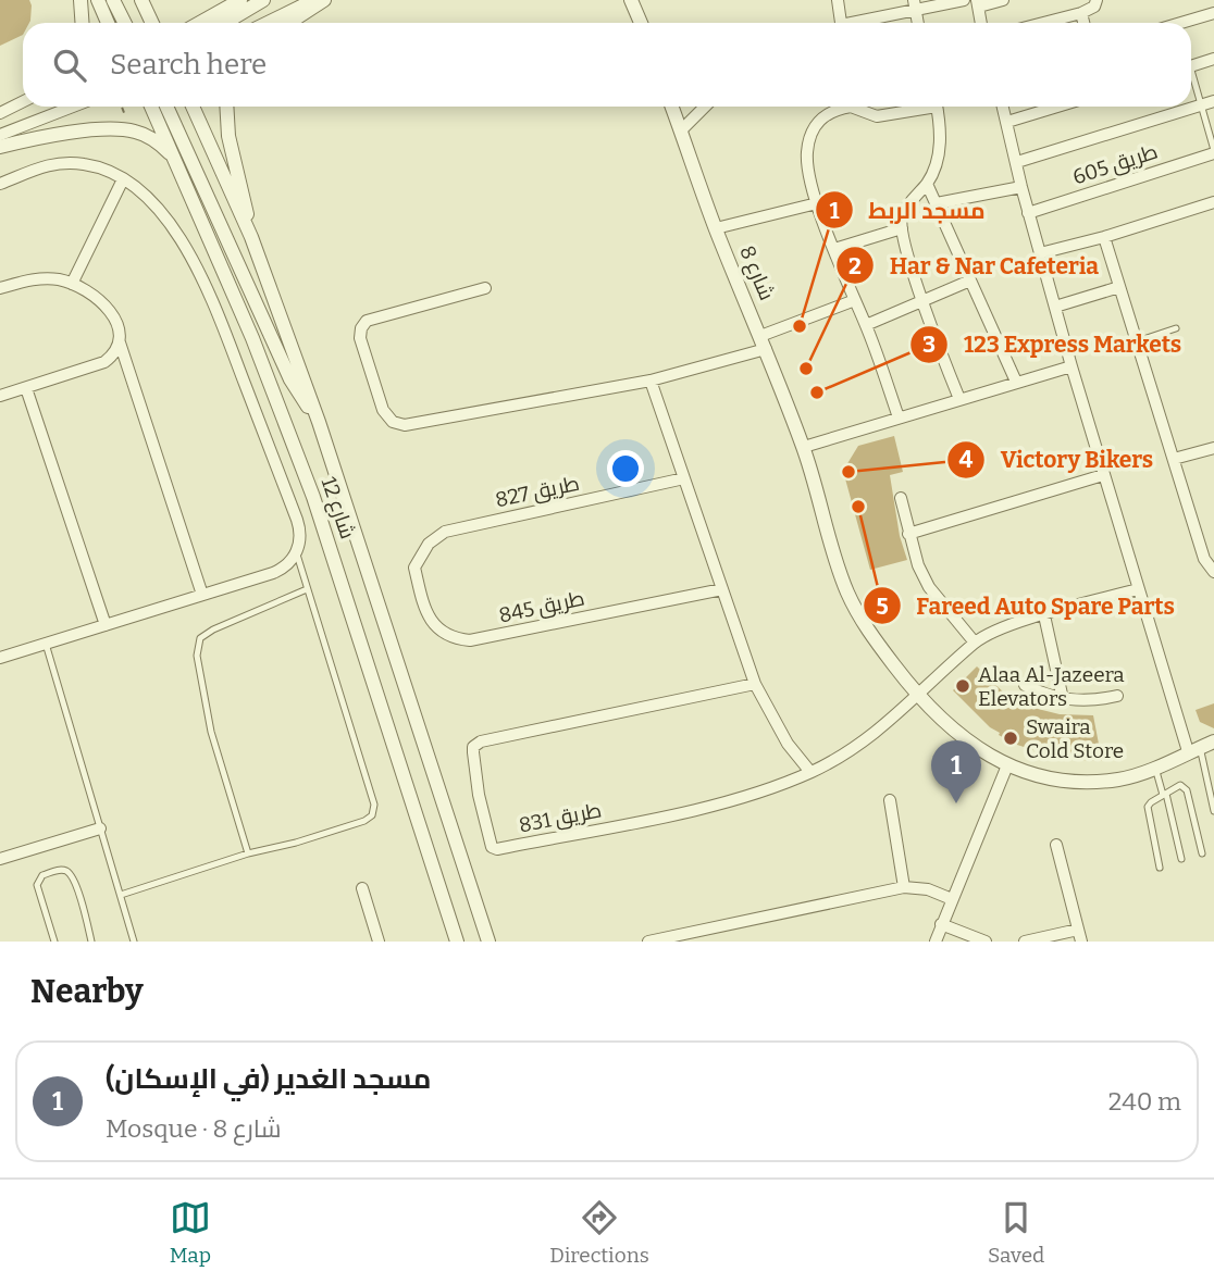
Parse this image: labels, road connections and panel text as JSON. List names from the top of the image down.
{
  "streets": {
    "street": [
      "طريق 605",
      "شارع 8",
      "طريق 827",
      "شارع 12",
      "طريق 845",
      "طريق 831"
    ]
  },
  "crossings": [
    ["شارع 8", "طريق 831"],
    ["طريق 827", "طريق 845"]
  ],
  "places": [
    "مسجد الربط",
    "Har & Nar Cafeteria",
    "123 Express Markets",
    "Victory Bikers",
    "Fareed Auto Spare Parts",
    "Alaa Al-Jazeera Elevators",
    "Swaira Cold Store"
  ],
  "page": {
    "search": "Search here",
    "pins": "1",
    "heading": "Nearby",
    "list": [
      {
        "mark": "1",
        "name": "مسجد الغدير (في الإسكان)",
        "note": "Mosque · شارع 8",
        "value": "240 m"
      }
    ],
    "nav": ["Map", "Directions", "Saved"]
  }
}
